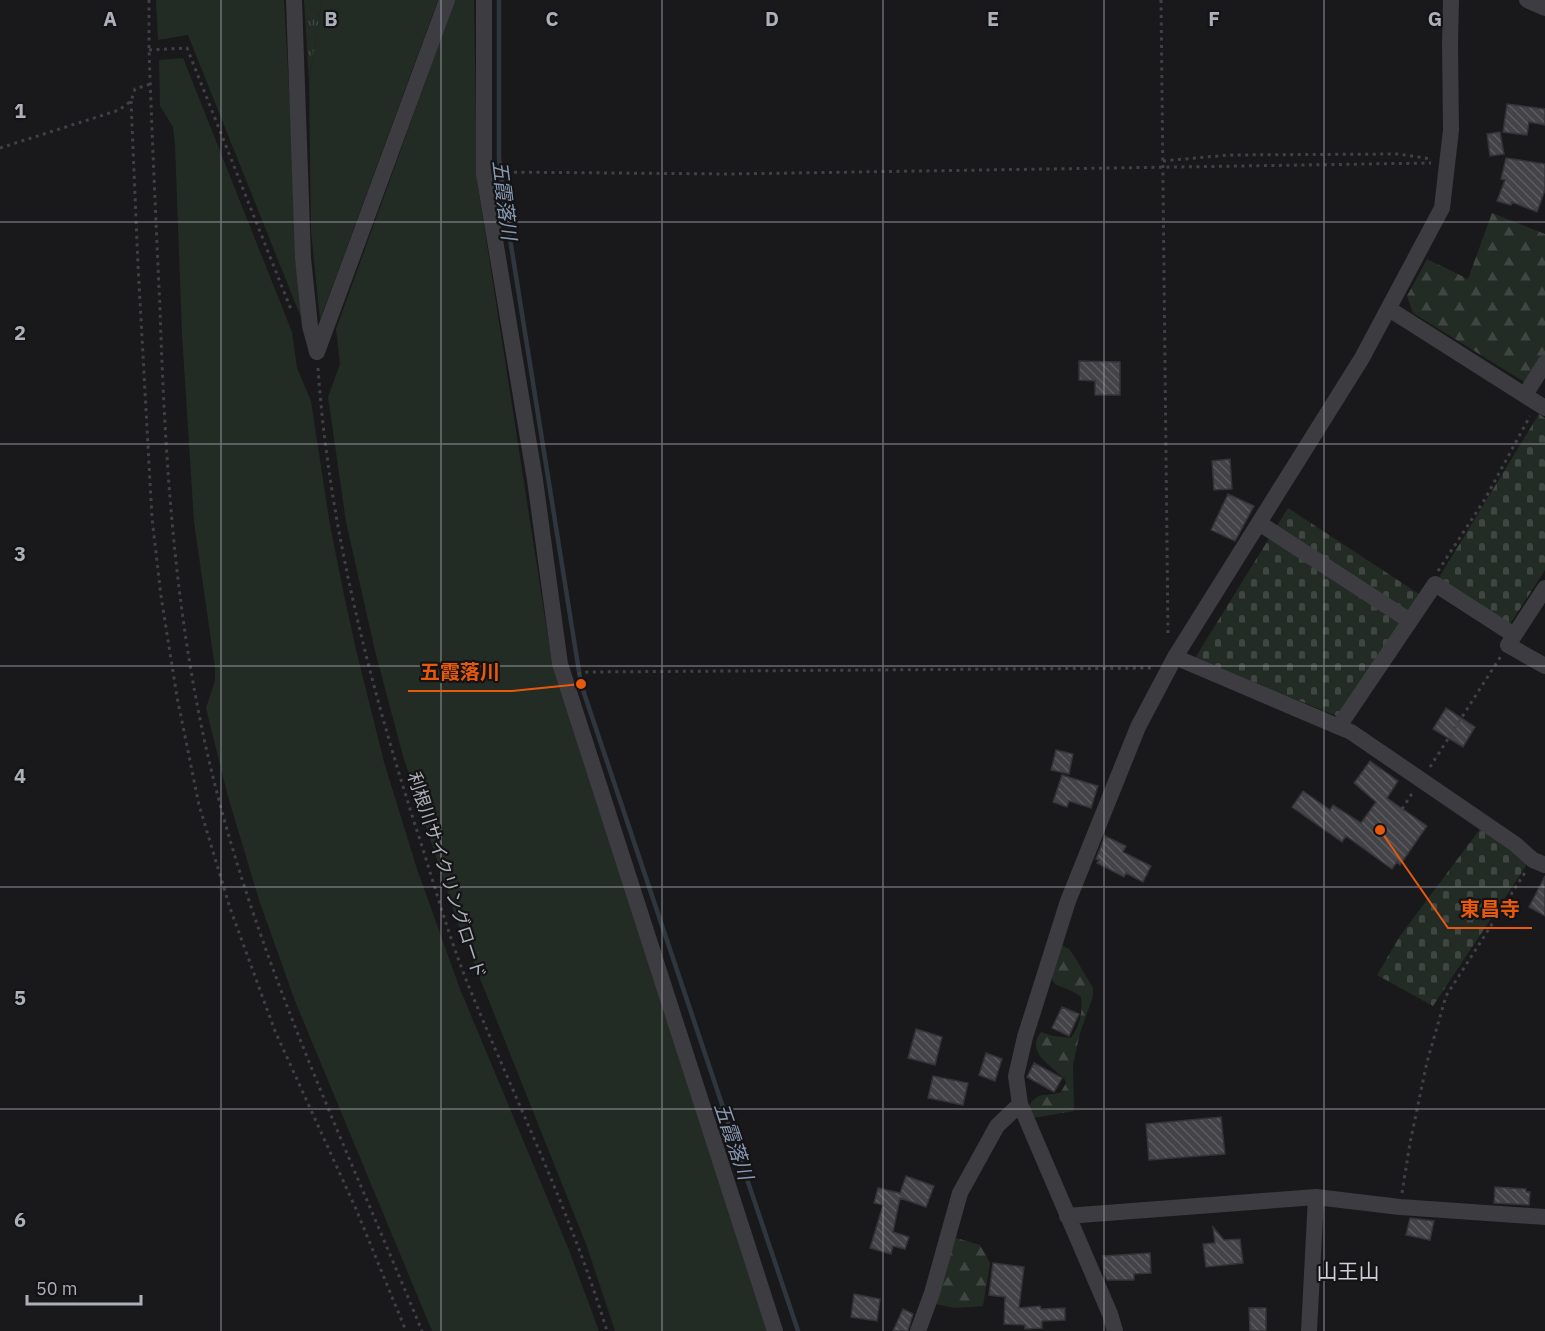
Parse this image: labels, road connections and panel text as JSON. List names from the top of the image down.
{
  "streets": {
    "path": ["利根川サイクリングロード"]
  },
  "districts": ["山王山"],
  "water": ["五霞落川"],
  "places": ["五霞落川", "東昌寺"],
  "scale_bar": "50 m",
  "grid": {
    "columns": [
      "A",
      "B",
      "C",
      "D",
      "E",
      "F",
      "G"
    ],
    "rows": [
      "1",
      "2",
      "3",
      "4",
      "5",
      "6"
    ]
  }
}
